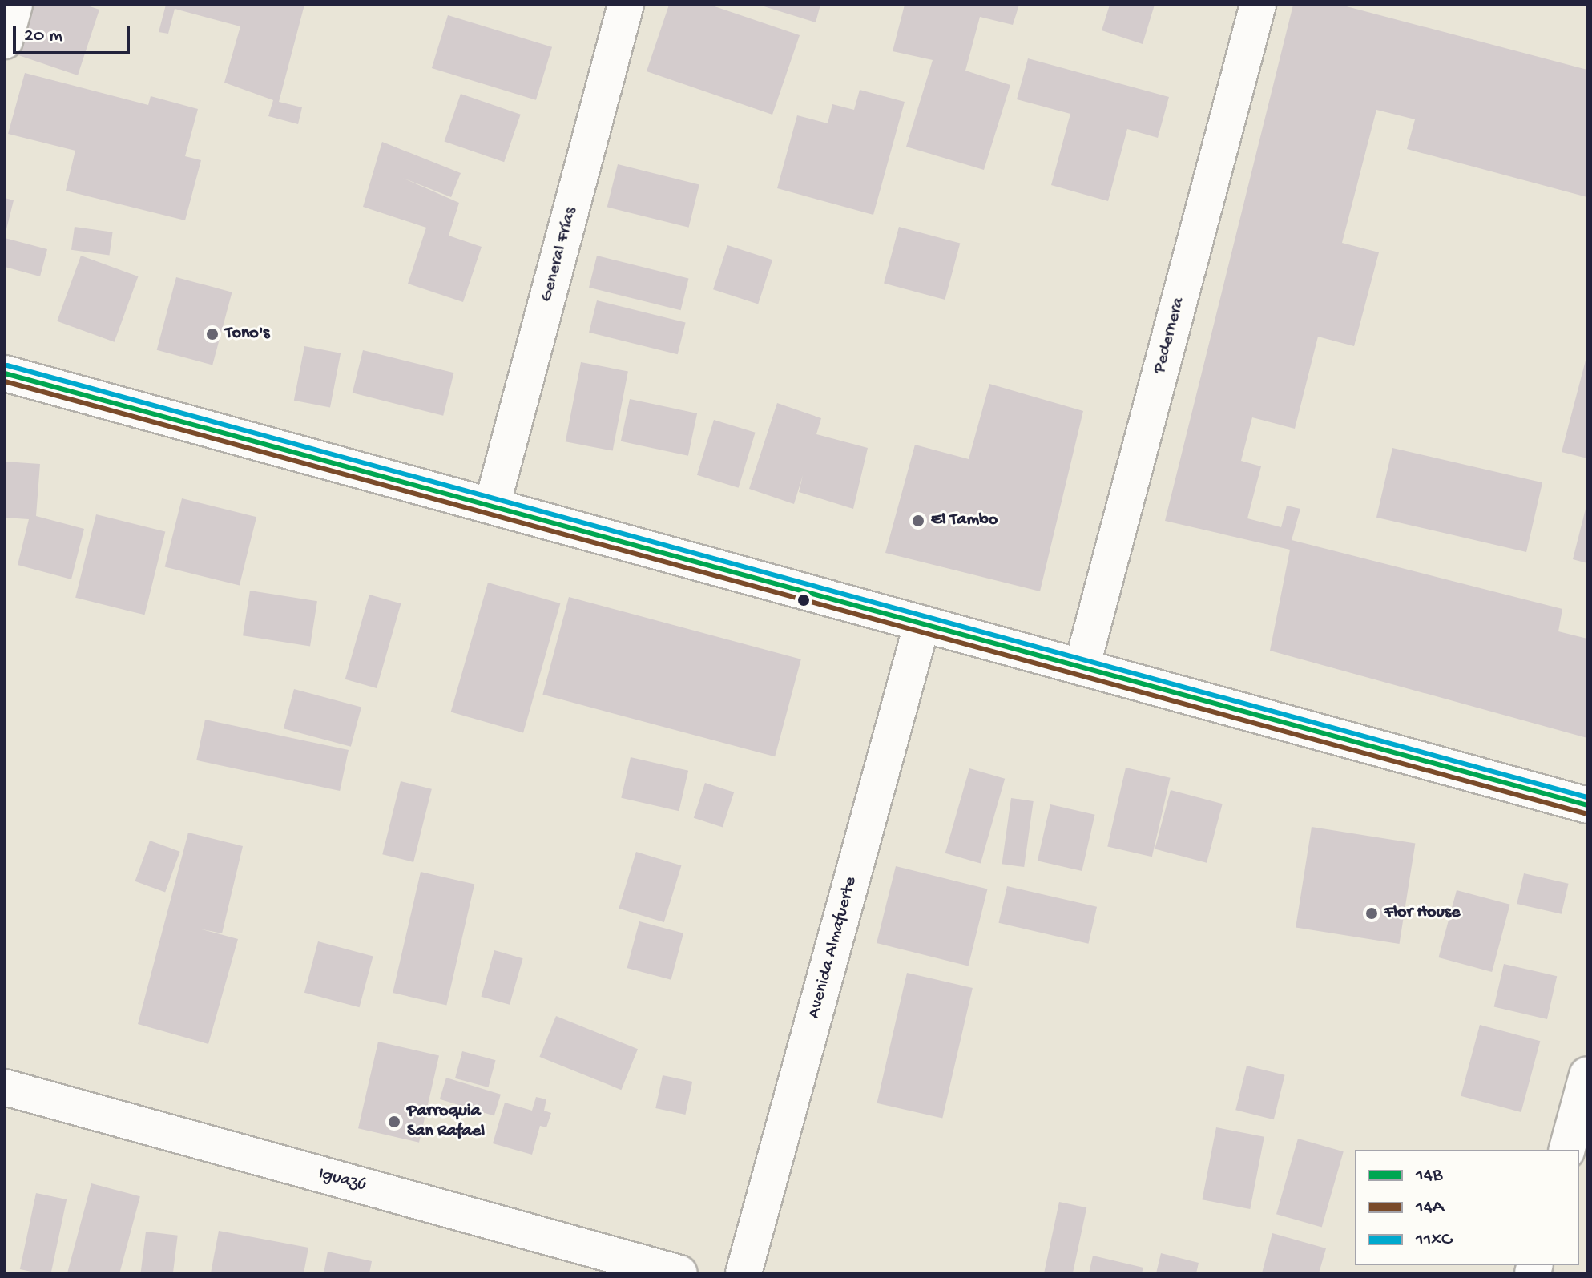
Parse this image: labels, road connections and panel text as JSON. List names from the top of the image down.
{
  "streets": {
    "main road": [
      "General Frías",
      "Pedernera",
      "Avenida Almafuerte",
      "Iguazú"
    ]
  },
  "places": [
    "Tono's",
    "El Tambo",
    "Flor House",
    "Parroquia San Rafael"
  ],
  "lines": ["transit line 11xC", "transit line 14B", "transit line 14A"],
  "legend": ["14B", "14A", "11xC"],
  "scale_bar": "20 m"
}
